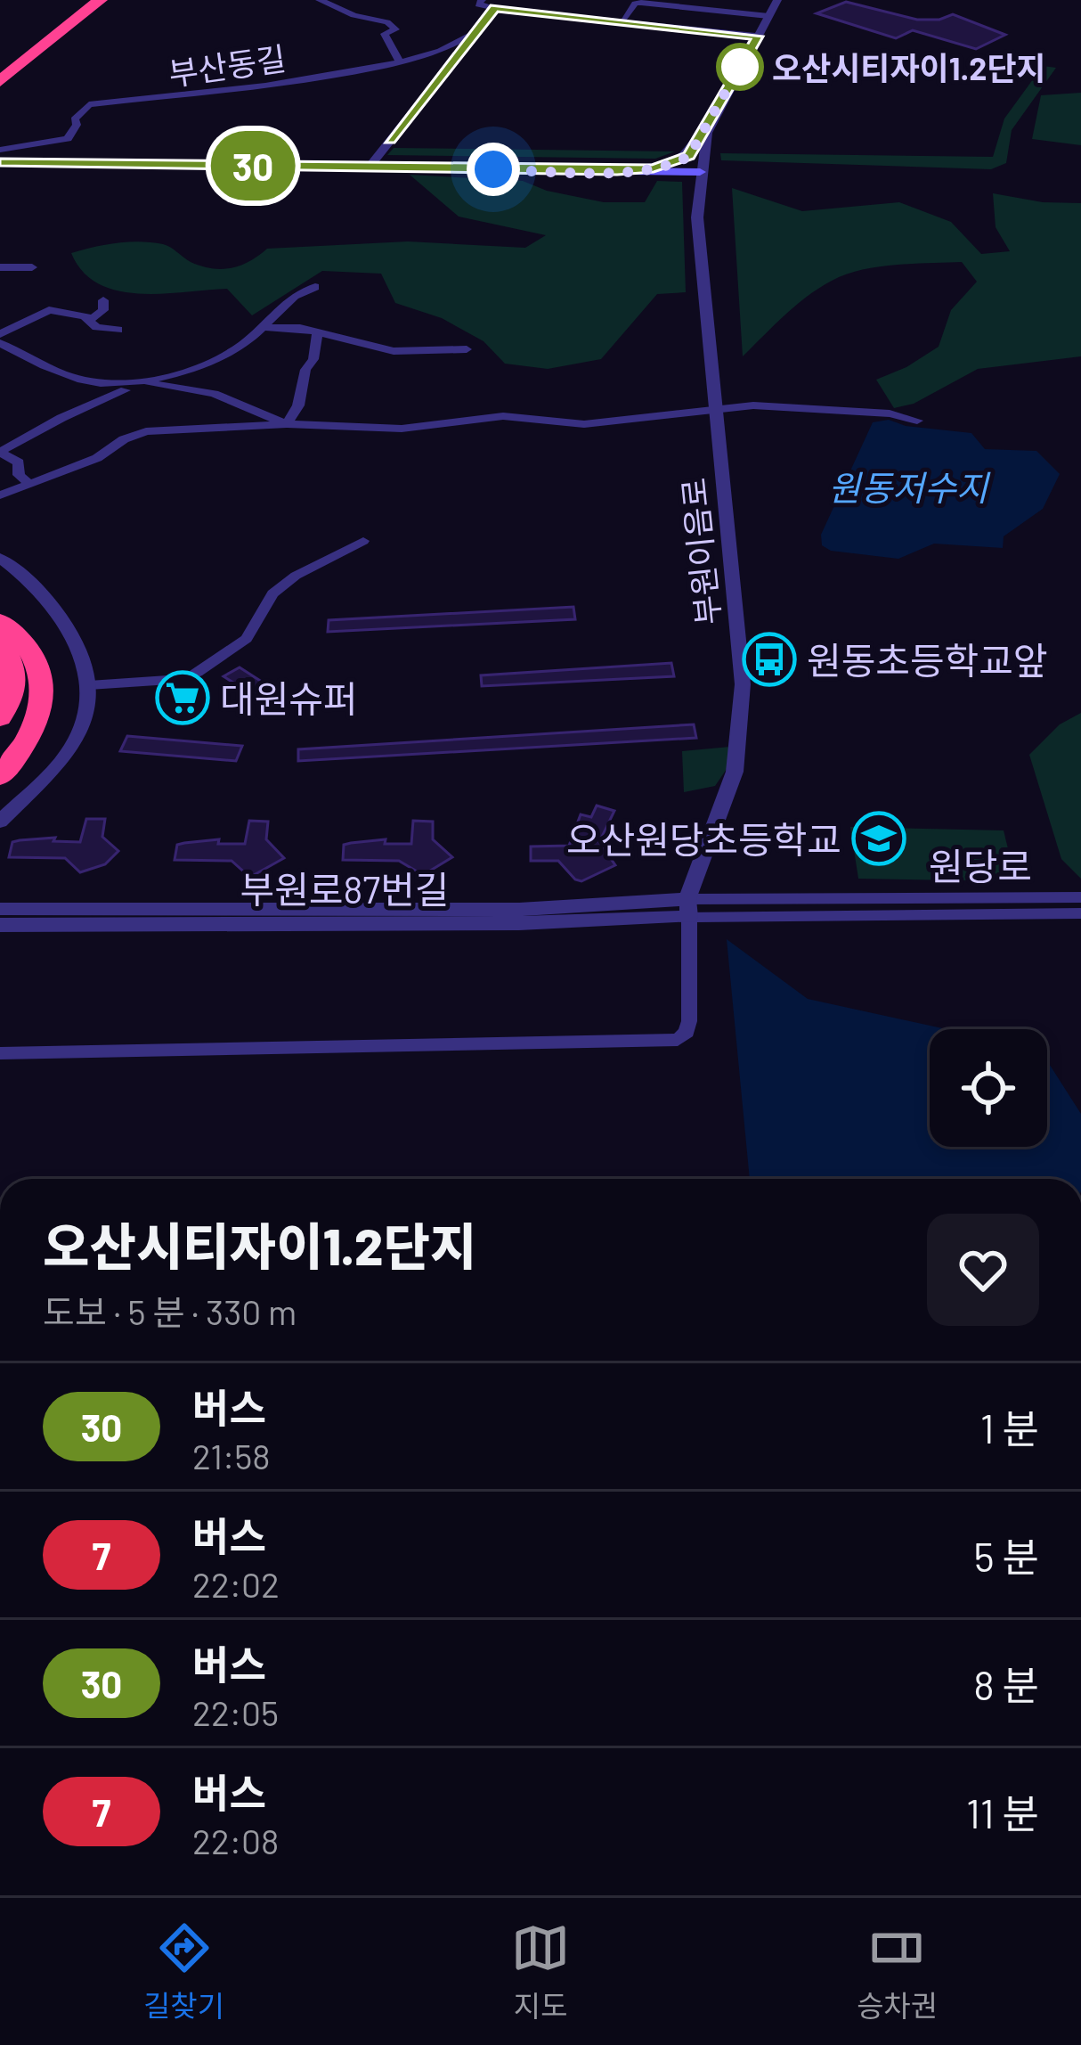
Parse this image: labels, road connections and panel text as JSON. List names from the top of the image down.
{
  "streets": {
    "street": [
      "부산동길",
      "부원이음로",
      "원당로",
      "부원로87번길"
    ]
  },
  "crossings": [
    ["부원이음로", "원당로"],
    ["부원이음로", "부원로87번길"],
    ["원당로", "부원로87번길"]
  ],
  "water": ["원동저수지"],
  "places": {
    "other": ["오산시티자이1.2단지"],
    "bus stop": ["원동초등학교앞"],
    "supermarket": ["대원슈퍼"],
    "school or university": ["오산원당초등학교"]
  },
  "lines": ["bus line 30"],
  "page": {
    "on_map": "30",
    "heading": ["오산시티자이1.2단지", "도보 · 5 분 · 330 m"],
    "list": [
      {
        "mark": "30",
        "name": "버스",
        "note": "21:58",
        "value": "1 분"
      },
      {
        "mark": "7",
        "name": "버스",
        "note": "22:02",
        "value": "5 분"
      },
      {
        "mark": "30",
        "name": "버스",
        "note": "22:05",
        "value": "8 분"
      },
      {
        "mark": "7",
        "name": "버스",
        "note": "22:08",
        "value": "11 분"
      }
    ],
    "tabs": ["길찾기", "지도", "승차권"]
  }
}
